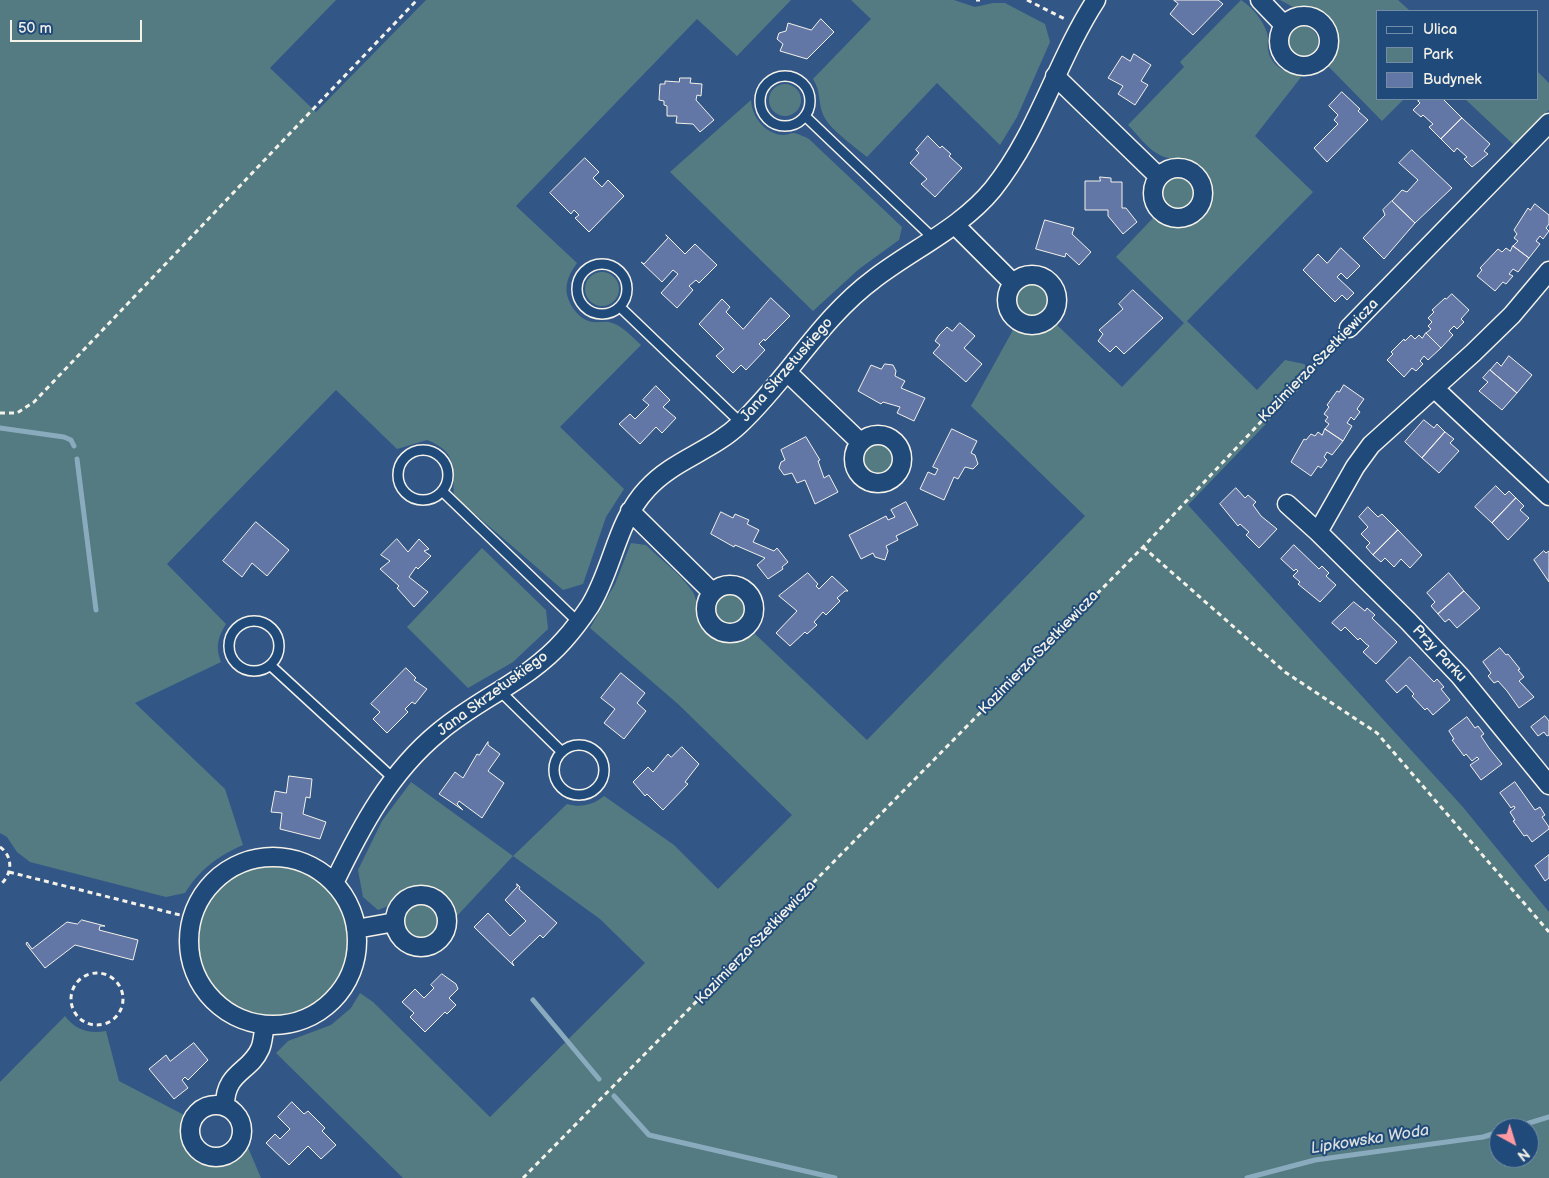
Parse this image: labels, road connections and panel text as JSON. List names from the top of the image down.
{
  "streets": {
    "street": ["Kazimierza Szetkiewicza", "Jana Skrzetuskiego", "Przy Parku"]
  },
  "water": ["Lipkowska Woda"],
  "legend": ["Ulica", "Park", "Budynek"],
  "scale_bar": "50 m",
  "north": "bottom right"
}
